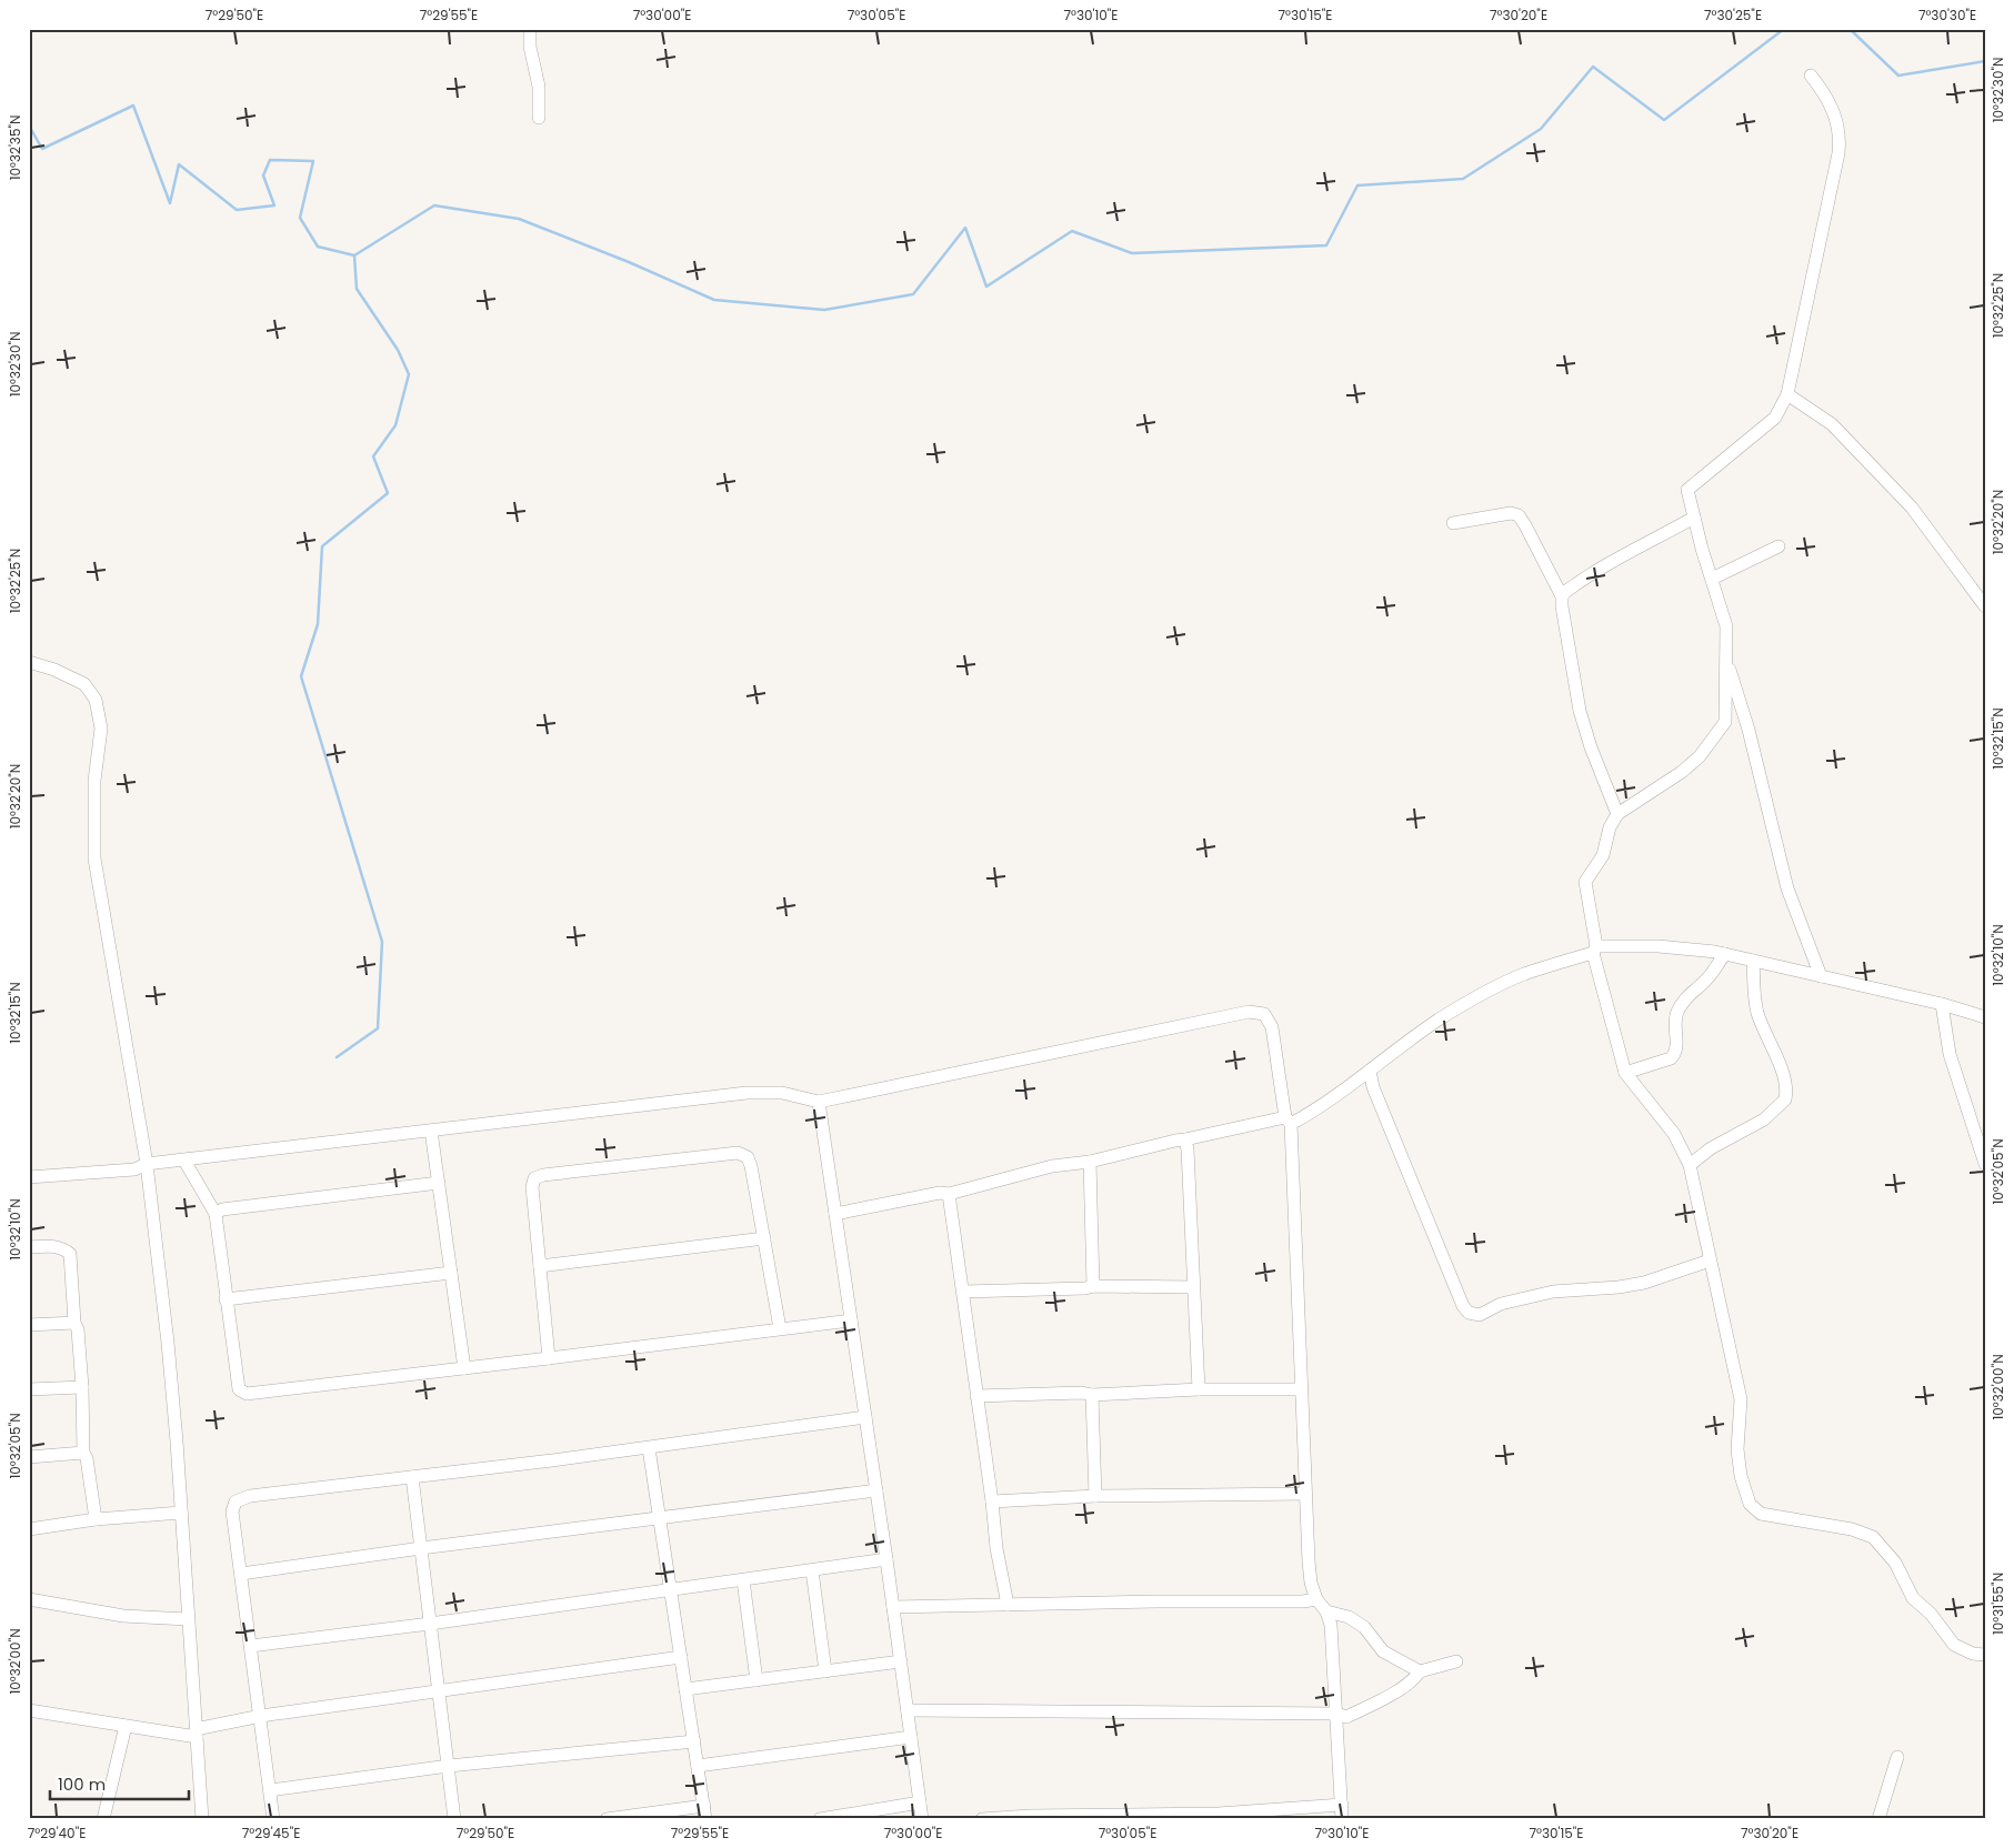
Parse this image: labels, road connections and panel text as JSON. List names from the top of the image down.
{
  "scale_bar": "100 m",
  "coordinates": [
    "7°29'50\"E",
    "7°29'55\"E",
    "7°30'00\"E",
    "7°30'05\"E",
    "7°30'10\"E",
    "7°30'15\"E",
    "7°30'20\"E",
    "7°30'25\"E",
    "7°30'30\"E",
    "10°32'30\"N",
    "10°32'35\"N",
    "10°32'25\"N",
    "10°32'20\"N",
    "10°32'15\"N",
    "10°32'10\"N",
    "10°32'05\"N",
    "10°32'00\"N",
    "10°31'55\"N",
    "7°29'40\"E",
    "7°29'45\"E"
  ]
}
